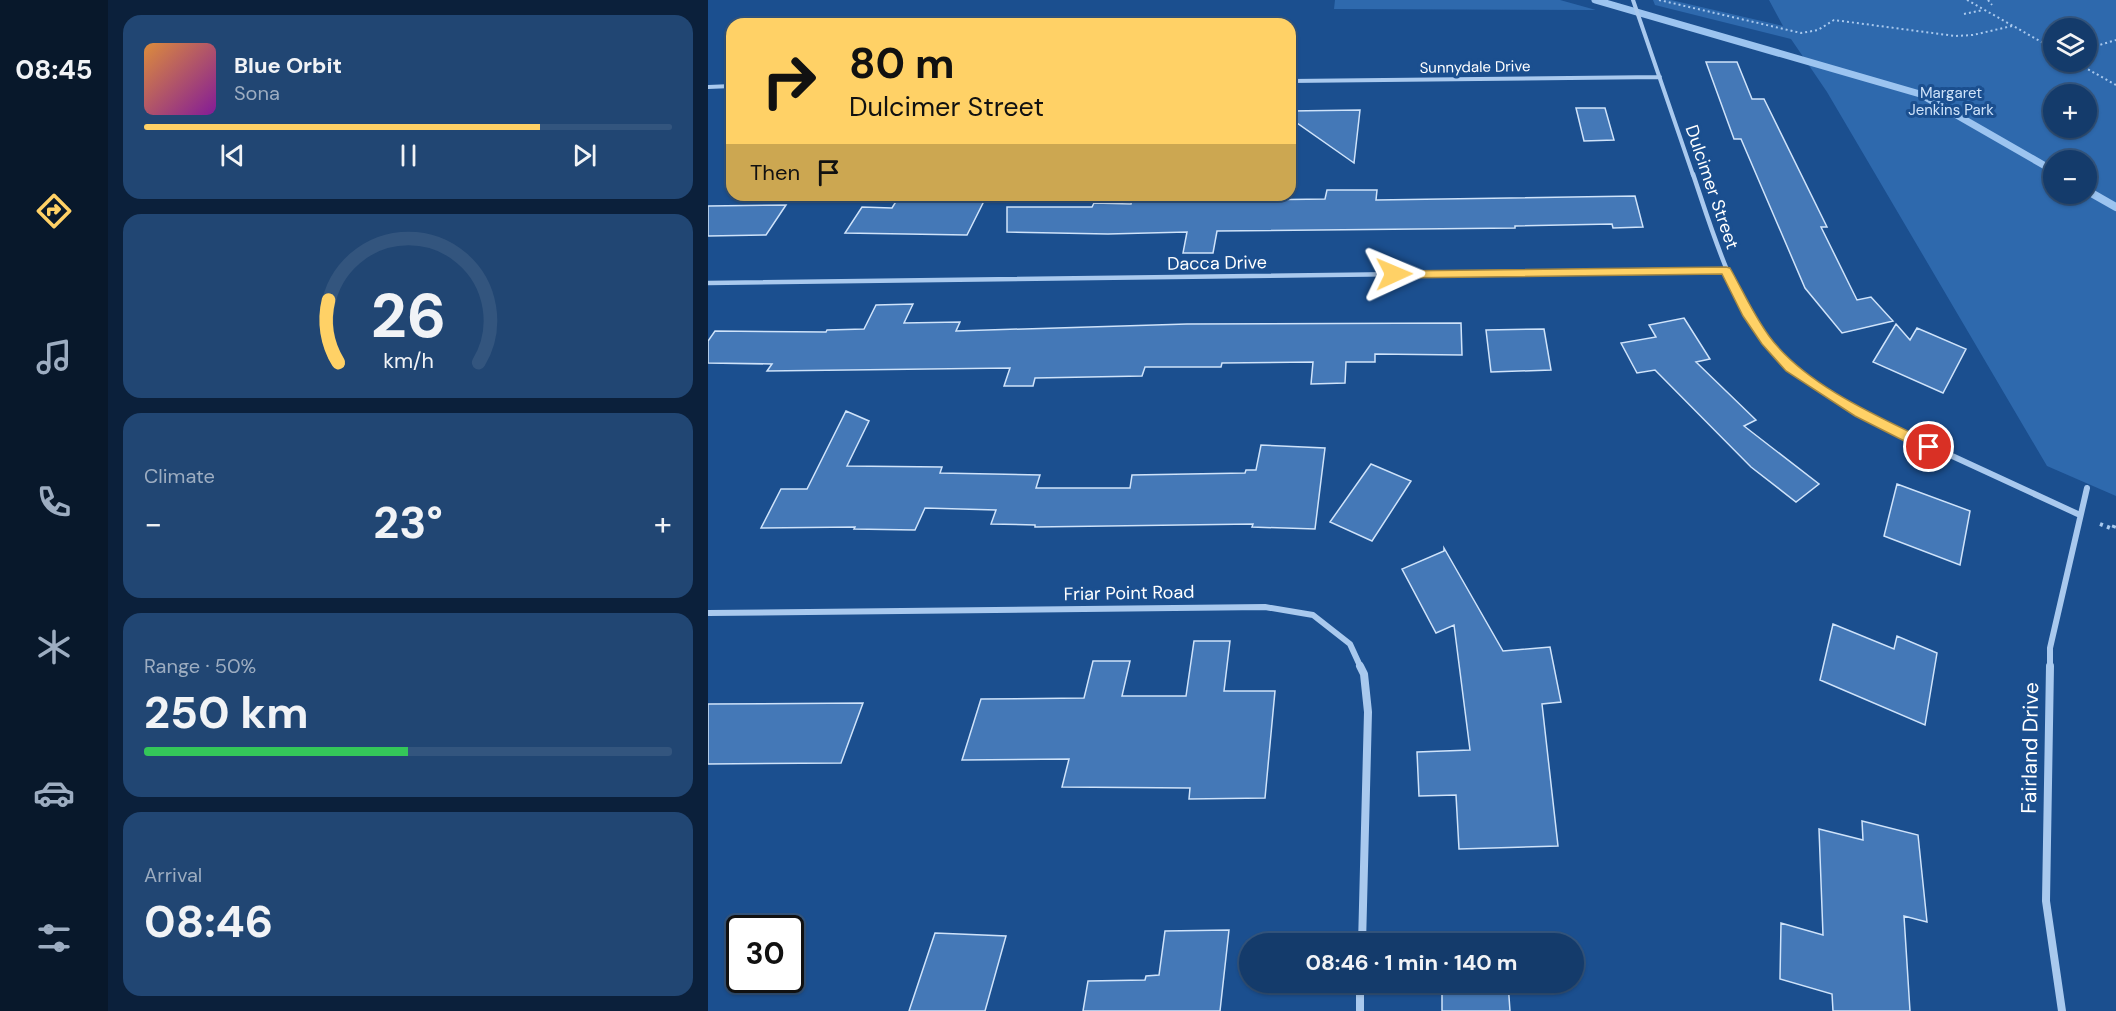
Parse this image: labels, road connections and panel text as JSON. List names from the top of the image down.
{
  "streets": {
    "street": [
      "Sunnydale Drive",
      "Dulcimer Street",
      "Dacca Drive",
      "Friar Point Road",
      "Fairland Drive"
    ]
  },
  "crossings": [
    ["Sunnydale Drive", "Dulcimer Street"],
    ["Dulcimer Street", "Dacca Drive"],
    ["Dulcimer Street", "Fairland Drive"]
  ],
  "parks": ["Margaret Jenkins Park"],
  "page": {
    "tabs": "08:45",
    "map_buttons": ["+", "−"],
    "turn": ["80 m", "Dulcimer Street"],
    "song": ["Blue Orbit", "Sona"],
    "then": "Then",
    "tile": [
      "Climate",
      ["Range · 50%", "250 km"],
      ["Arrival", "08:46"]
    ],
    "heat": ["−", "23°", "+"],
    "limit": "30",
    "trip": "08:46 · 1 min · 140 m",
    "gauge": ["26", "km/h"]
  }
}
